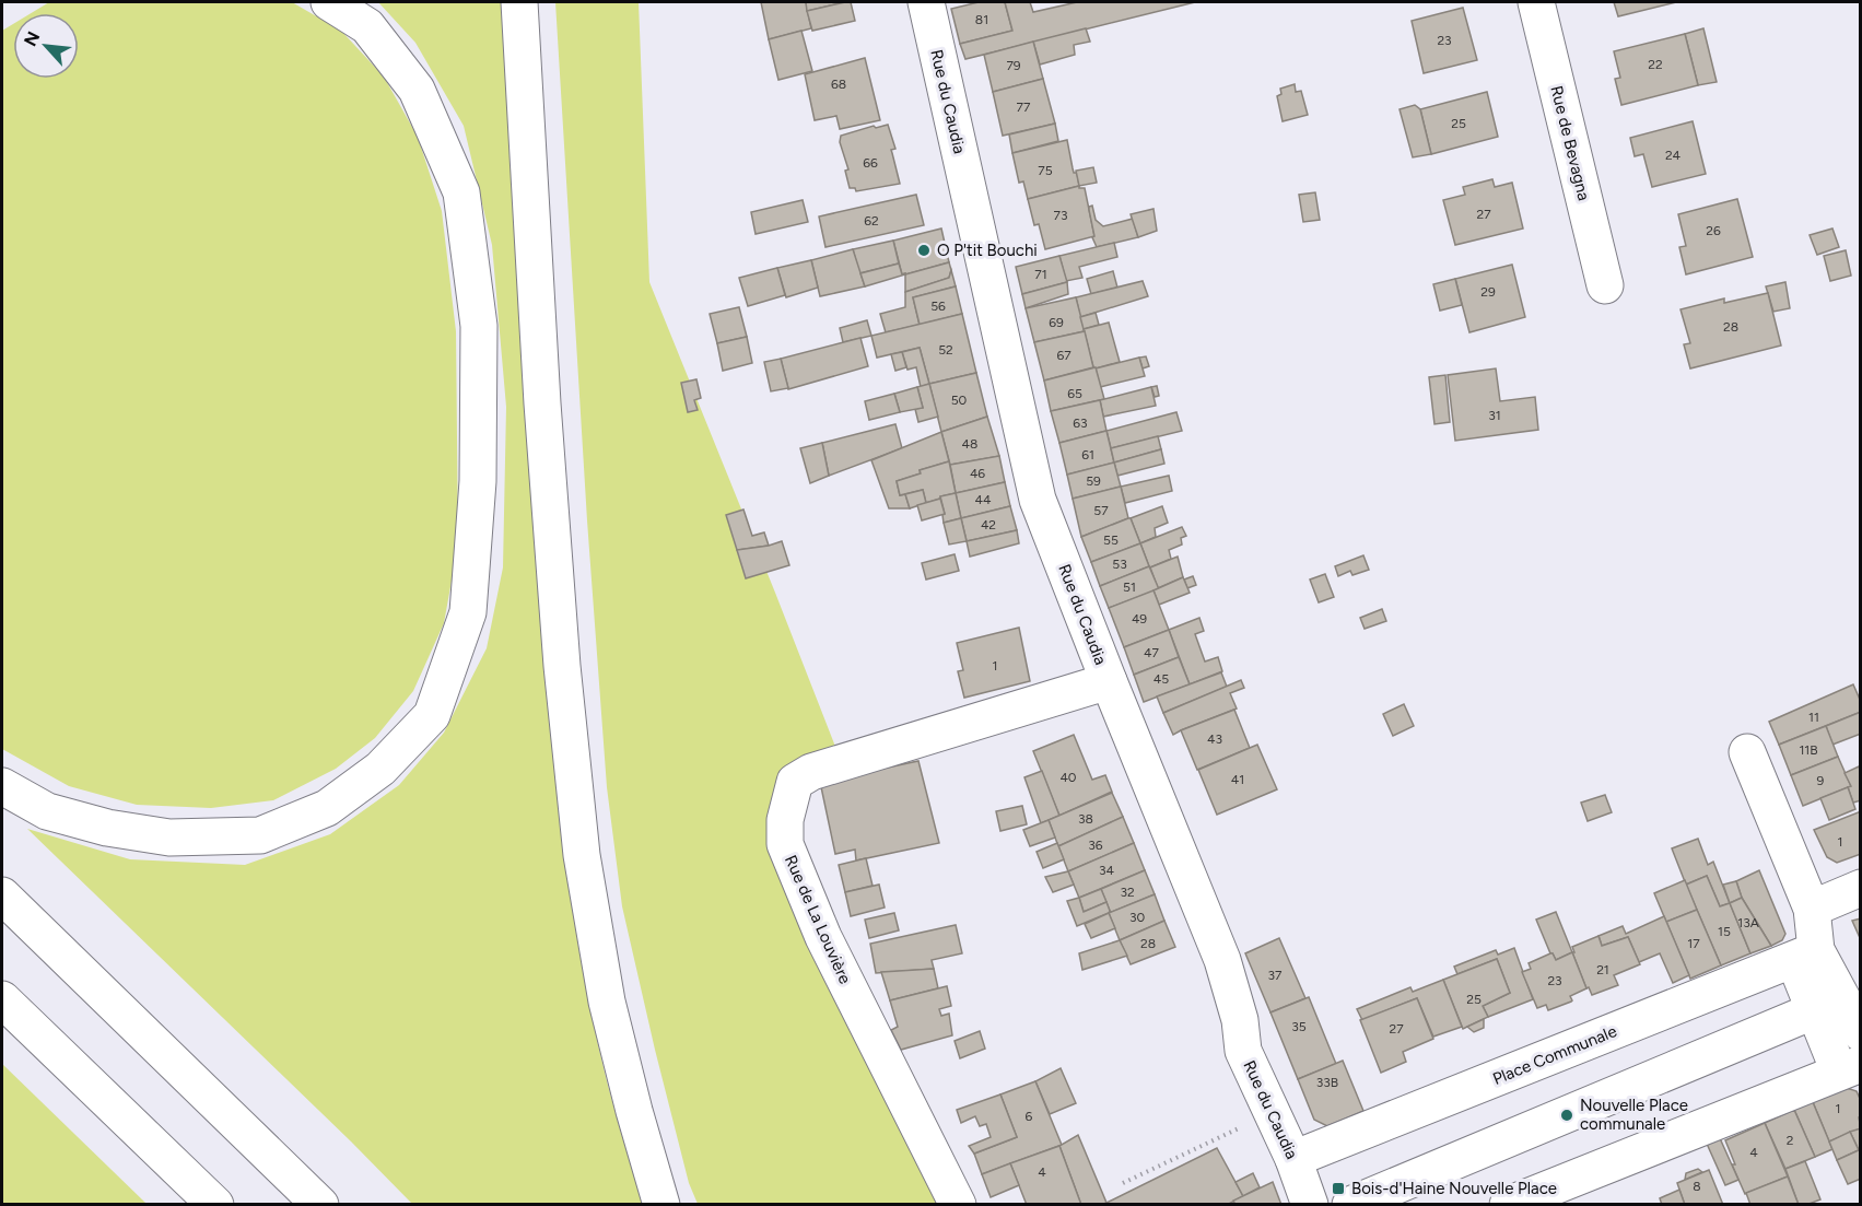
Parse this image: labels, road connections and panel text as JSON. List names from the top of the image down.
{
  "streets": {
    "main road": [
      "Rue du Caudia",
      "Rue de Bevagna",
      "Rue de La Louvière",
      "Place Communale"
    ]
  },
  "crossings": [
    ["Rue du Caudia", "Rue de La Louvière"],
    ["Rue du Caudia", "Place Communale"]
  ],
  "places": {
    "other": ["O P'tit Bouchi", "Nouvelle Place communale"],
    "transit": ["Bois-d'Haine Nouvelle Place"]
  },
  "house_numbers": [
    "81",
    "23",
    "22",
    "79",
    "68",
    "77",
    "25",
    "24",
    "66",
    "75",
    "27",
    "73",
    "62",
    "26",
    "71",
    "29",
    "56",
    "69",
    "28",
    "52",
    "67",
    "65",
    "50",
    "31",
    "63",
    "48",
    "61",
    "46",
    "59",
    "44",
    "57",
    "42",
    "55",
    "53",
    "51",
    "49",
    "47",
    "1",
    "45",
    "11",
    "43",
    "11B",
    "40",
    "41",
    "9",
    "38",
    "1",
    "36",
    "34",
    "32",
    "30",
    "13A",
    "15",
    "28",
    "17",
    "21",
    "37",
    "23",
    "25",
    "35",
    "27",
    "33B",
    "1",
    "6",
    "2",
    "4",
    "4",
    "8"
  ],
  "north": "top left"
}
